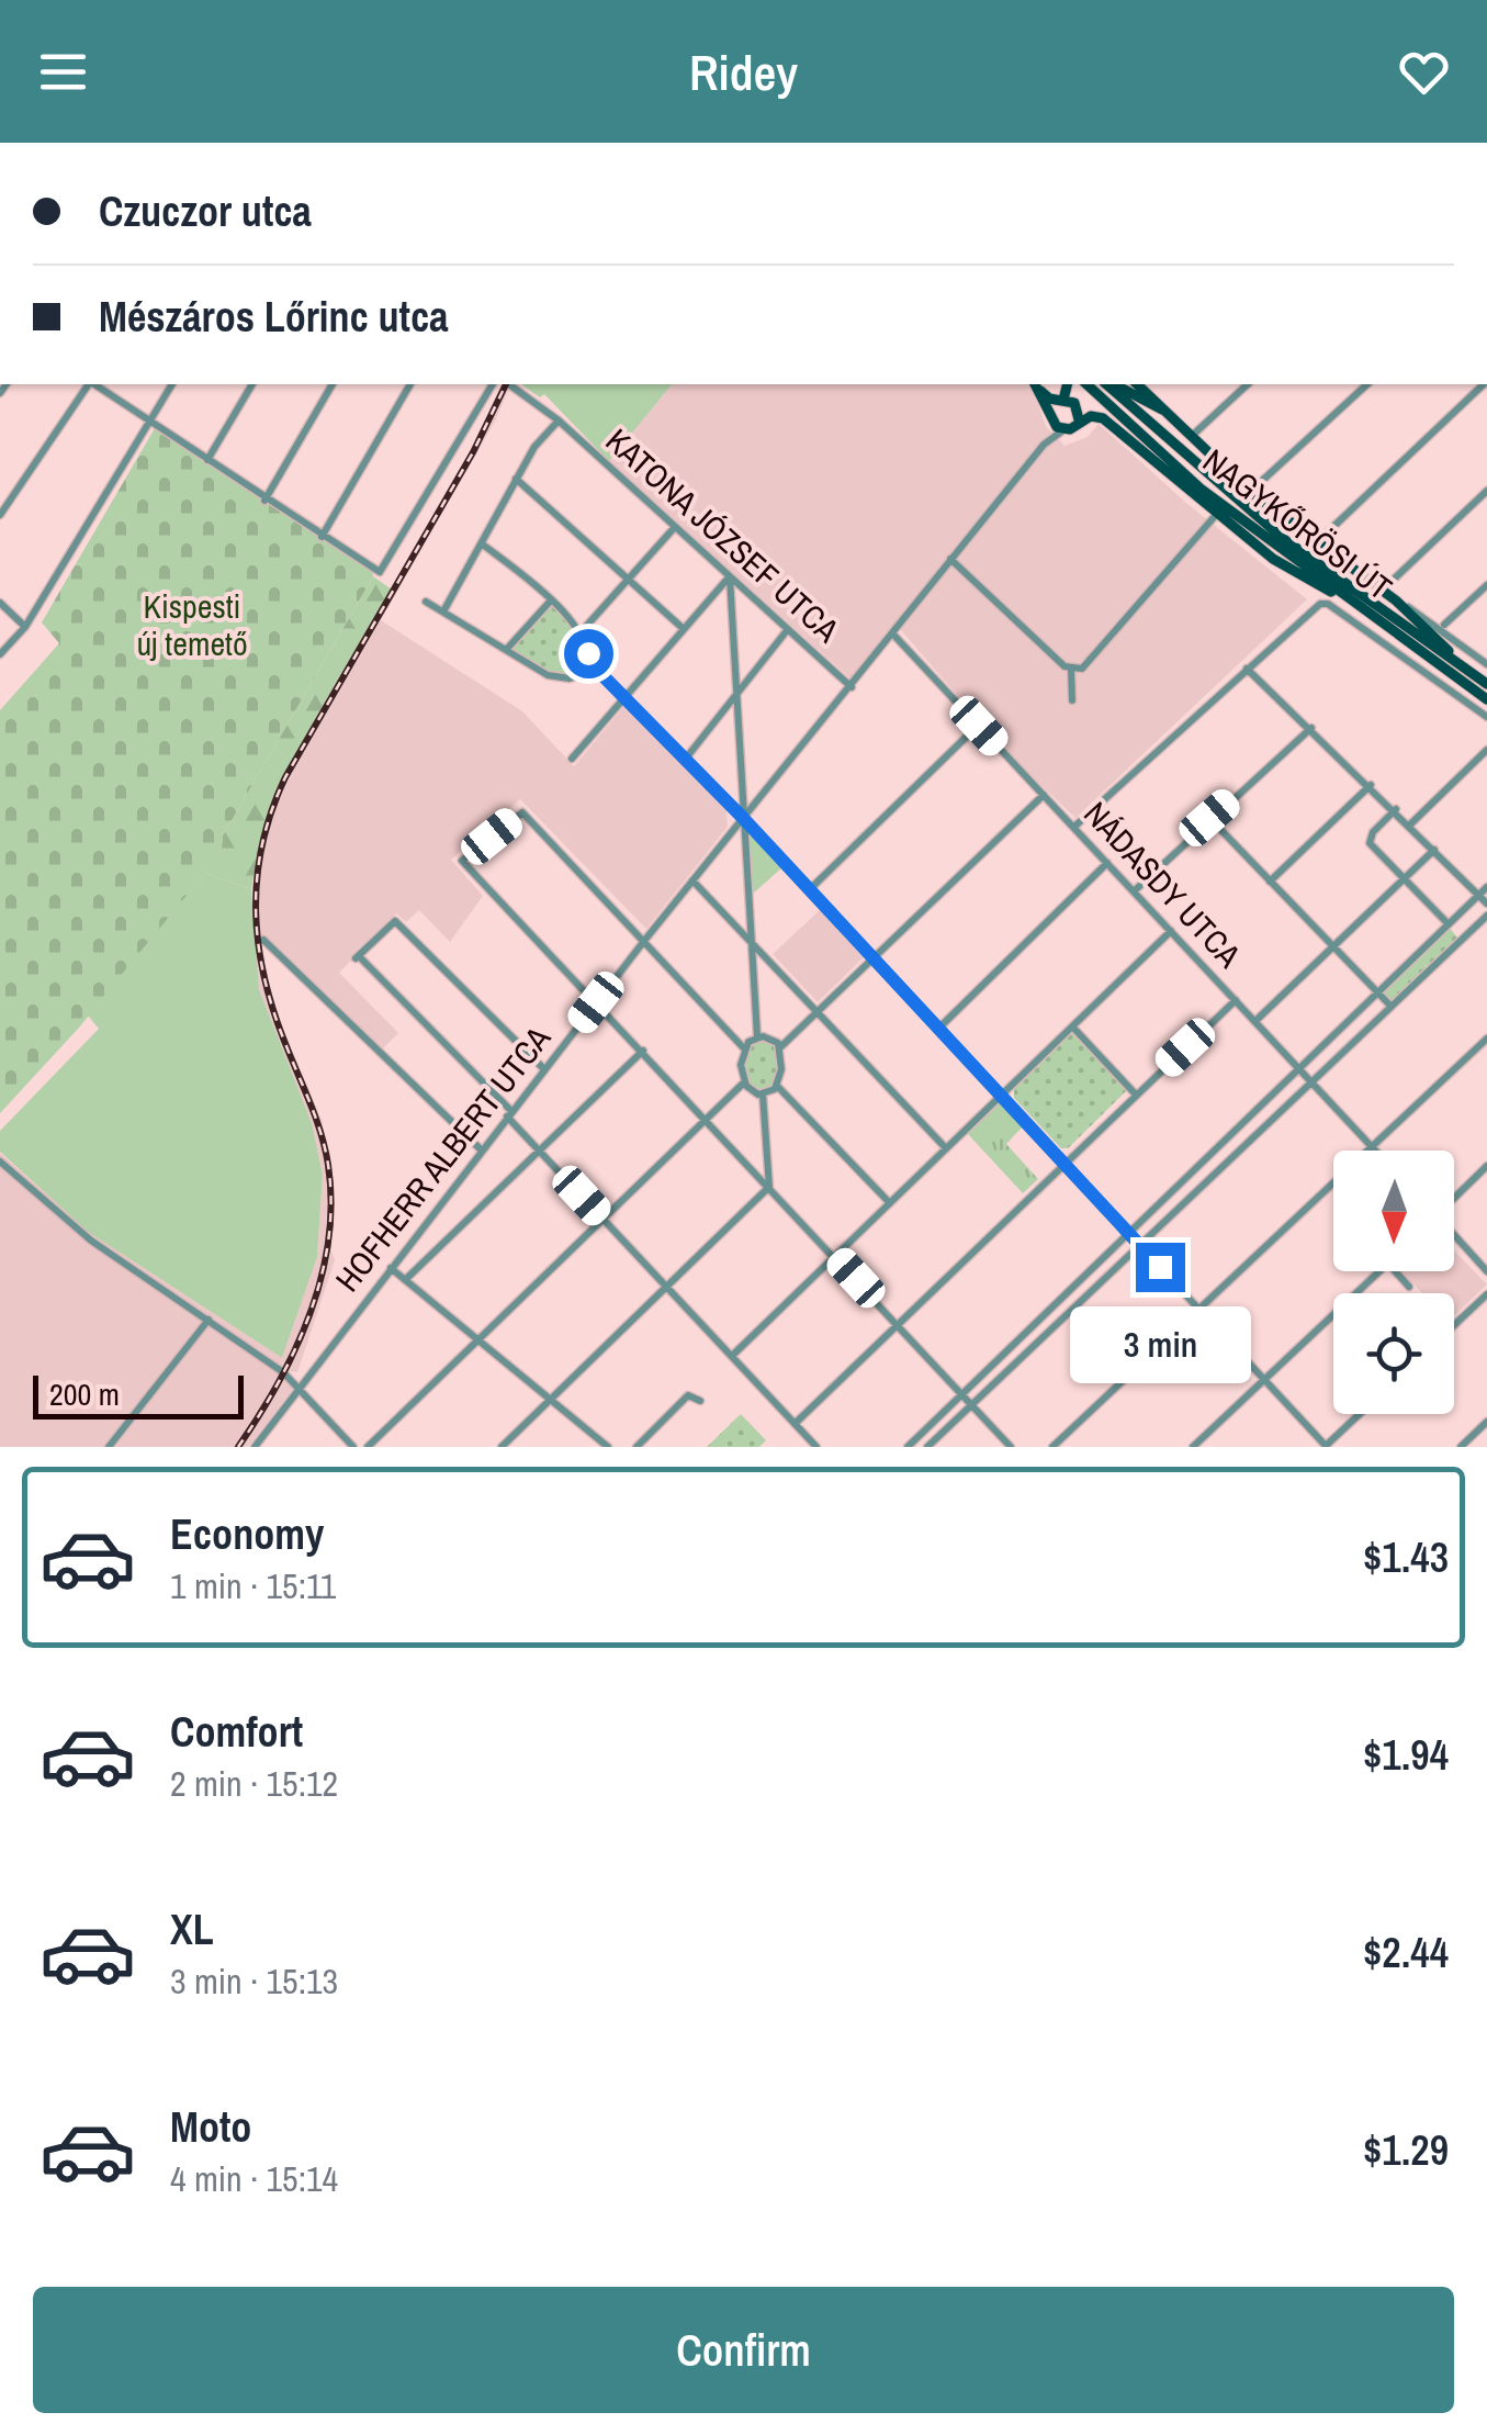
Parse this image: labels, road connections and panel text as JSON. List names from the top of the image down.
{
  "streets": {
    "main road": ["NAGYKŐRÖSI ÚT"],
    "street": ["KATONA JÓZSEF UTCA", "NÁDASDY UTCA", "HOFHERR ALBERT UTCA"]
  },
  "crossings": [
    ["KATONA JÓZSEF UTCA", "HOFHERR ALBERT UTCA"],
    ["NÁDASDY UTCA", "HOFHERR ALBERT UTCA"]
  ],
  "parks": ["Kispesti új temető"],
  "scale_bar": "200 m",
  "north": "bottom",
  "page": {
    "header": "Ridey",
    "banner": ["Czuczor utca", "Mészáros Lőrinc utca"],
    "bubble": "3 min",
    "scale": "200 m",
    "list": [
      {
        "name": "Economy",
        "note": "1 min · 15:11",
        "value": "$1.43"
      },
      {
        "name": "Comfort",
        "note": "2 min · 15:12",
        "value": "$1.94"
      },
      {
        "name": "XL",
        "note": "3 min · 15:13",
        "value": "$2.44"
      },
      {
        "name": "Moto",
        "note": "4 min · 15:14",
        "value": "$1.29"
      }
    ],
    "buttons": "Confirm"
  }
}
